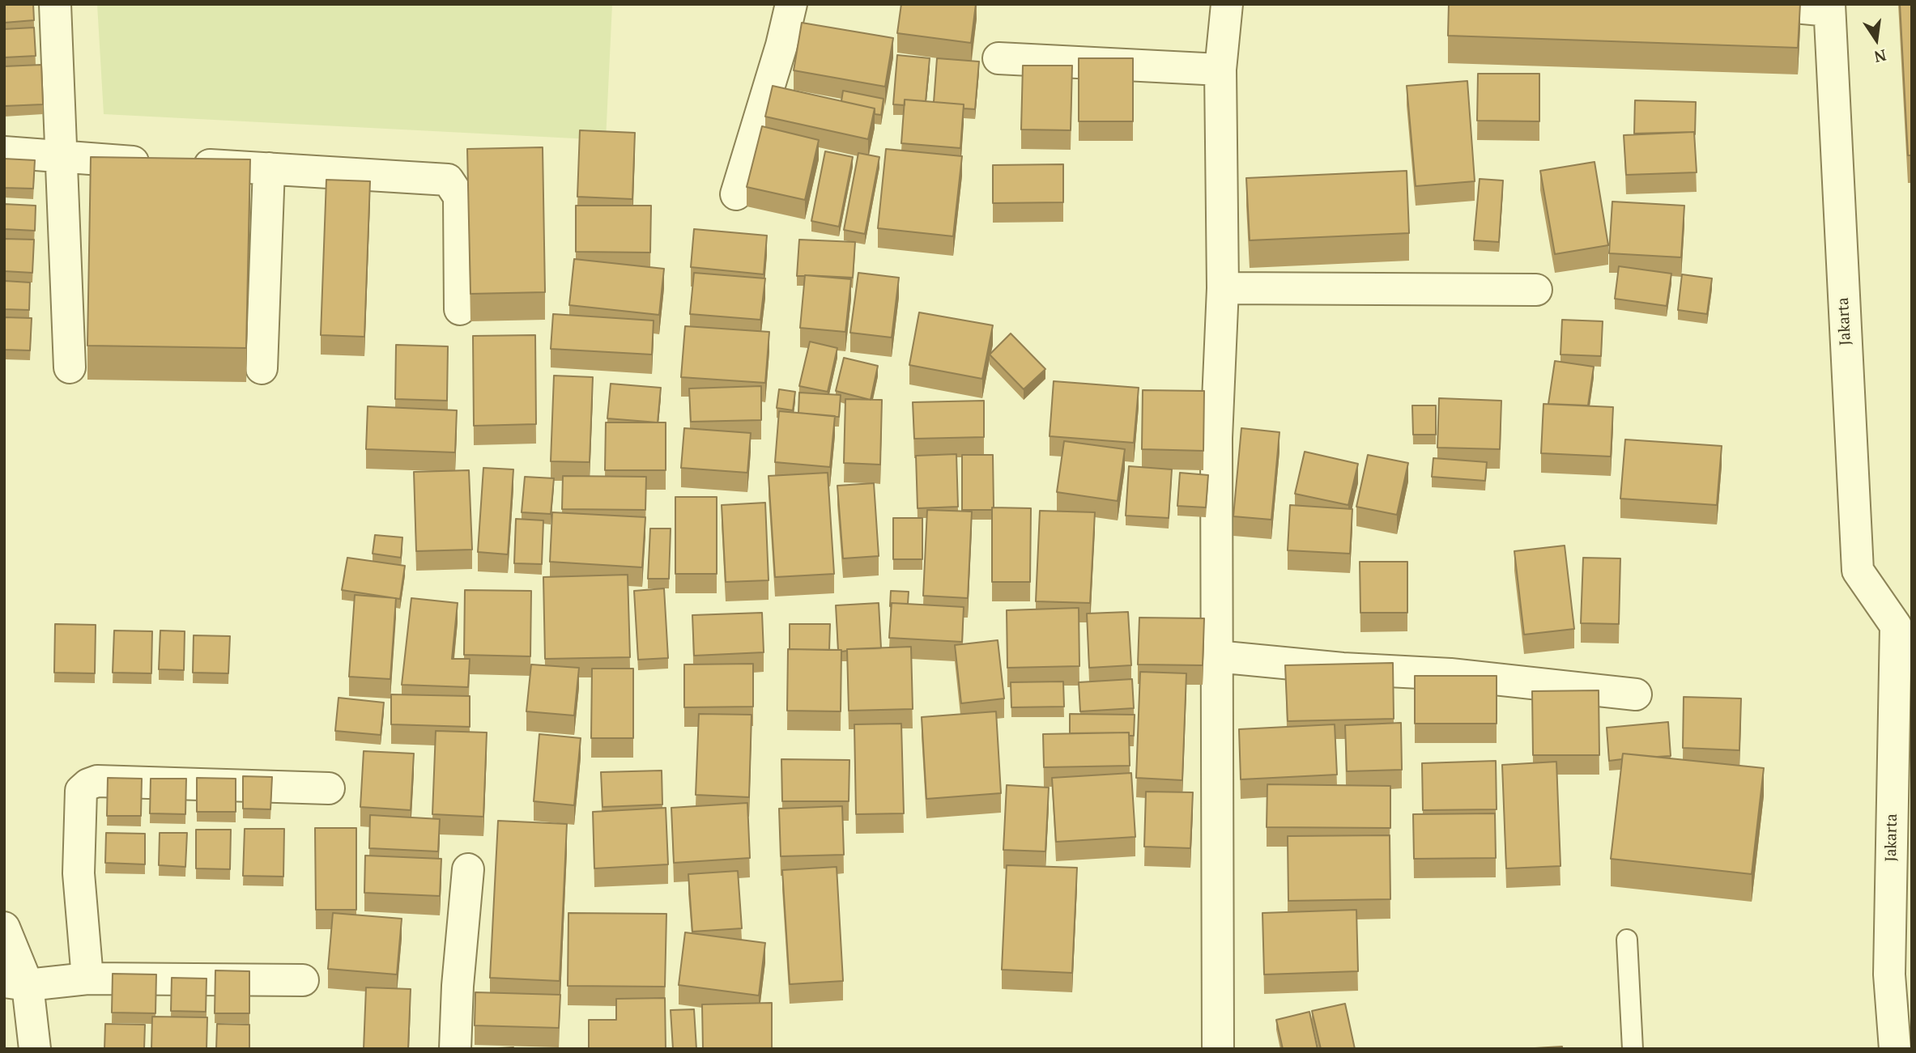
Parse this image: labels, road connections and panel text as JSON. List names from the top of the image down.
{
  "streets": {
    "street": ["Jakarta"]
  },
  "north": "bottom"
}
